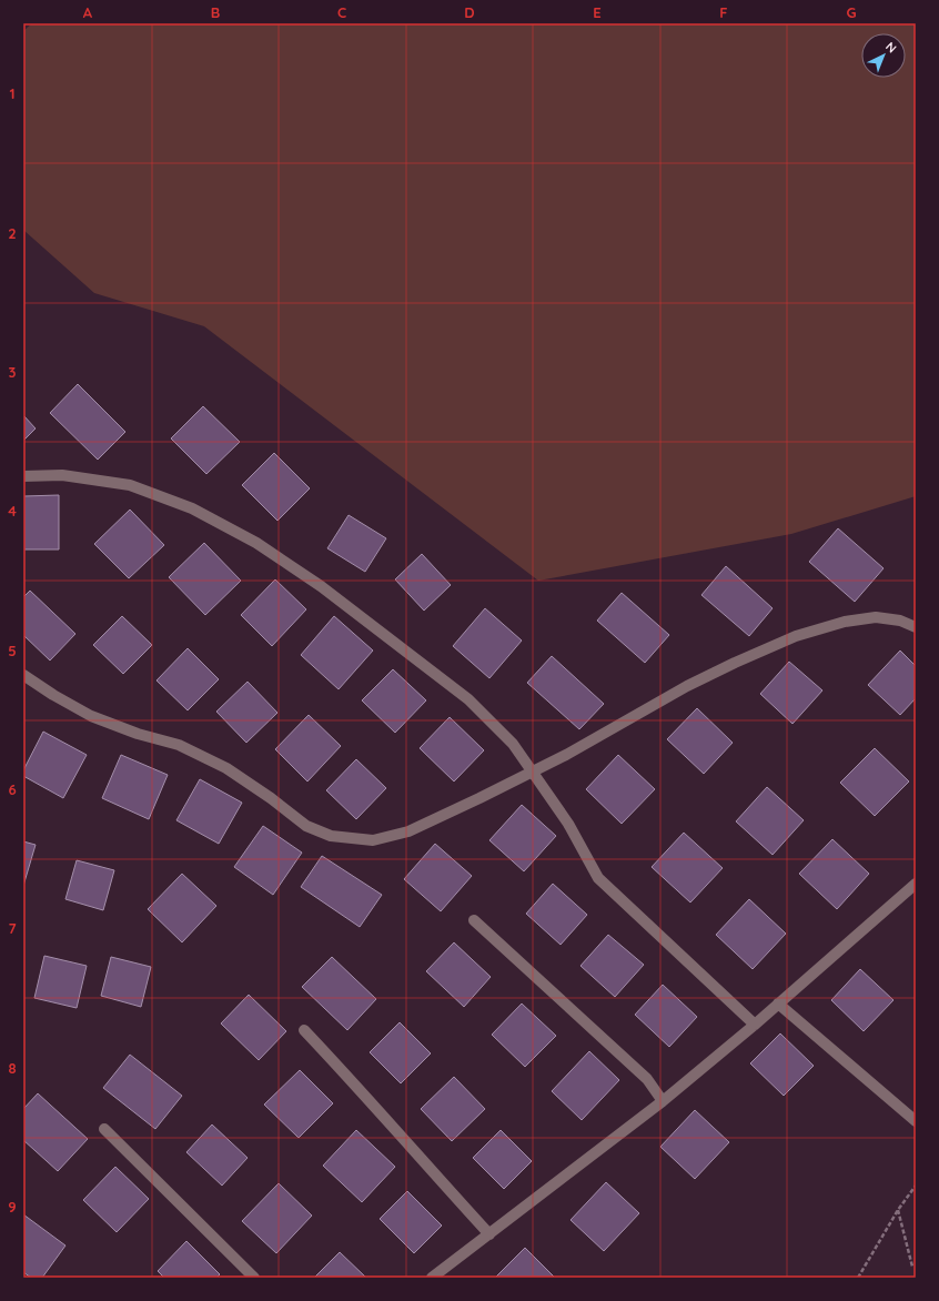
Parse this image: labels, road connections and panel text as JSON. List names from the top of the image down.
{
  "north": "top right",
  "grid": {
    "columns": [
      "A",
      "B",
      "C",
      "D",
      "E",
      "F",
      "G"
    ],
    "rows": [
      "1",
      "2",
      "3",
      "4",
      "5",
      "6",
      "7",
      "8",
      "9"
    ]
  }
}
